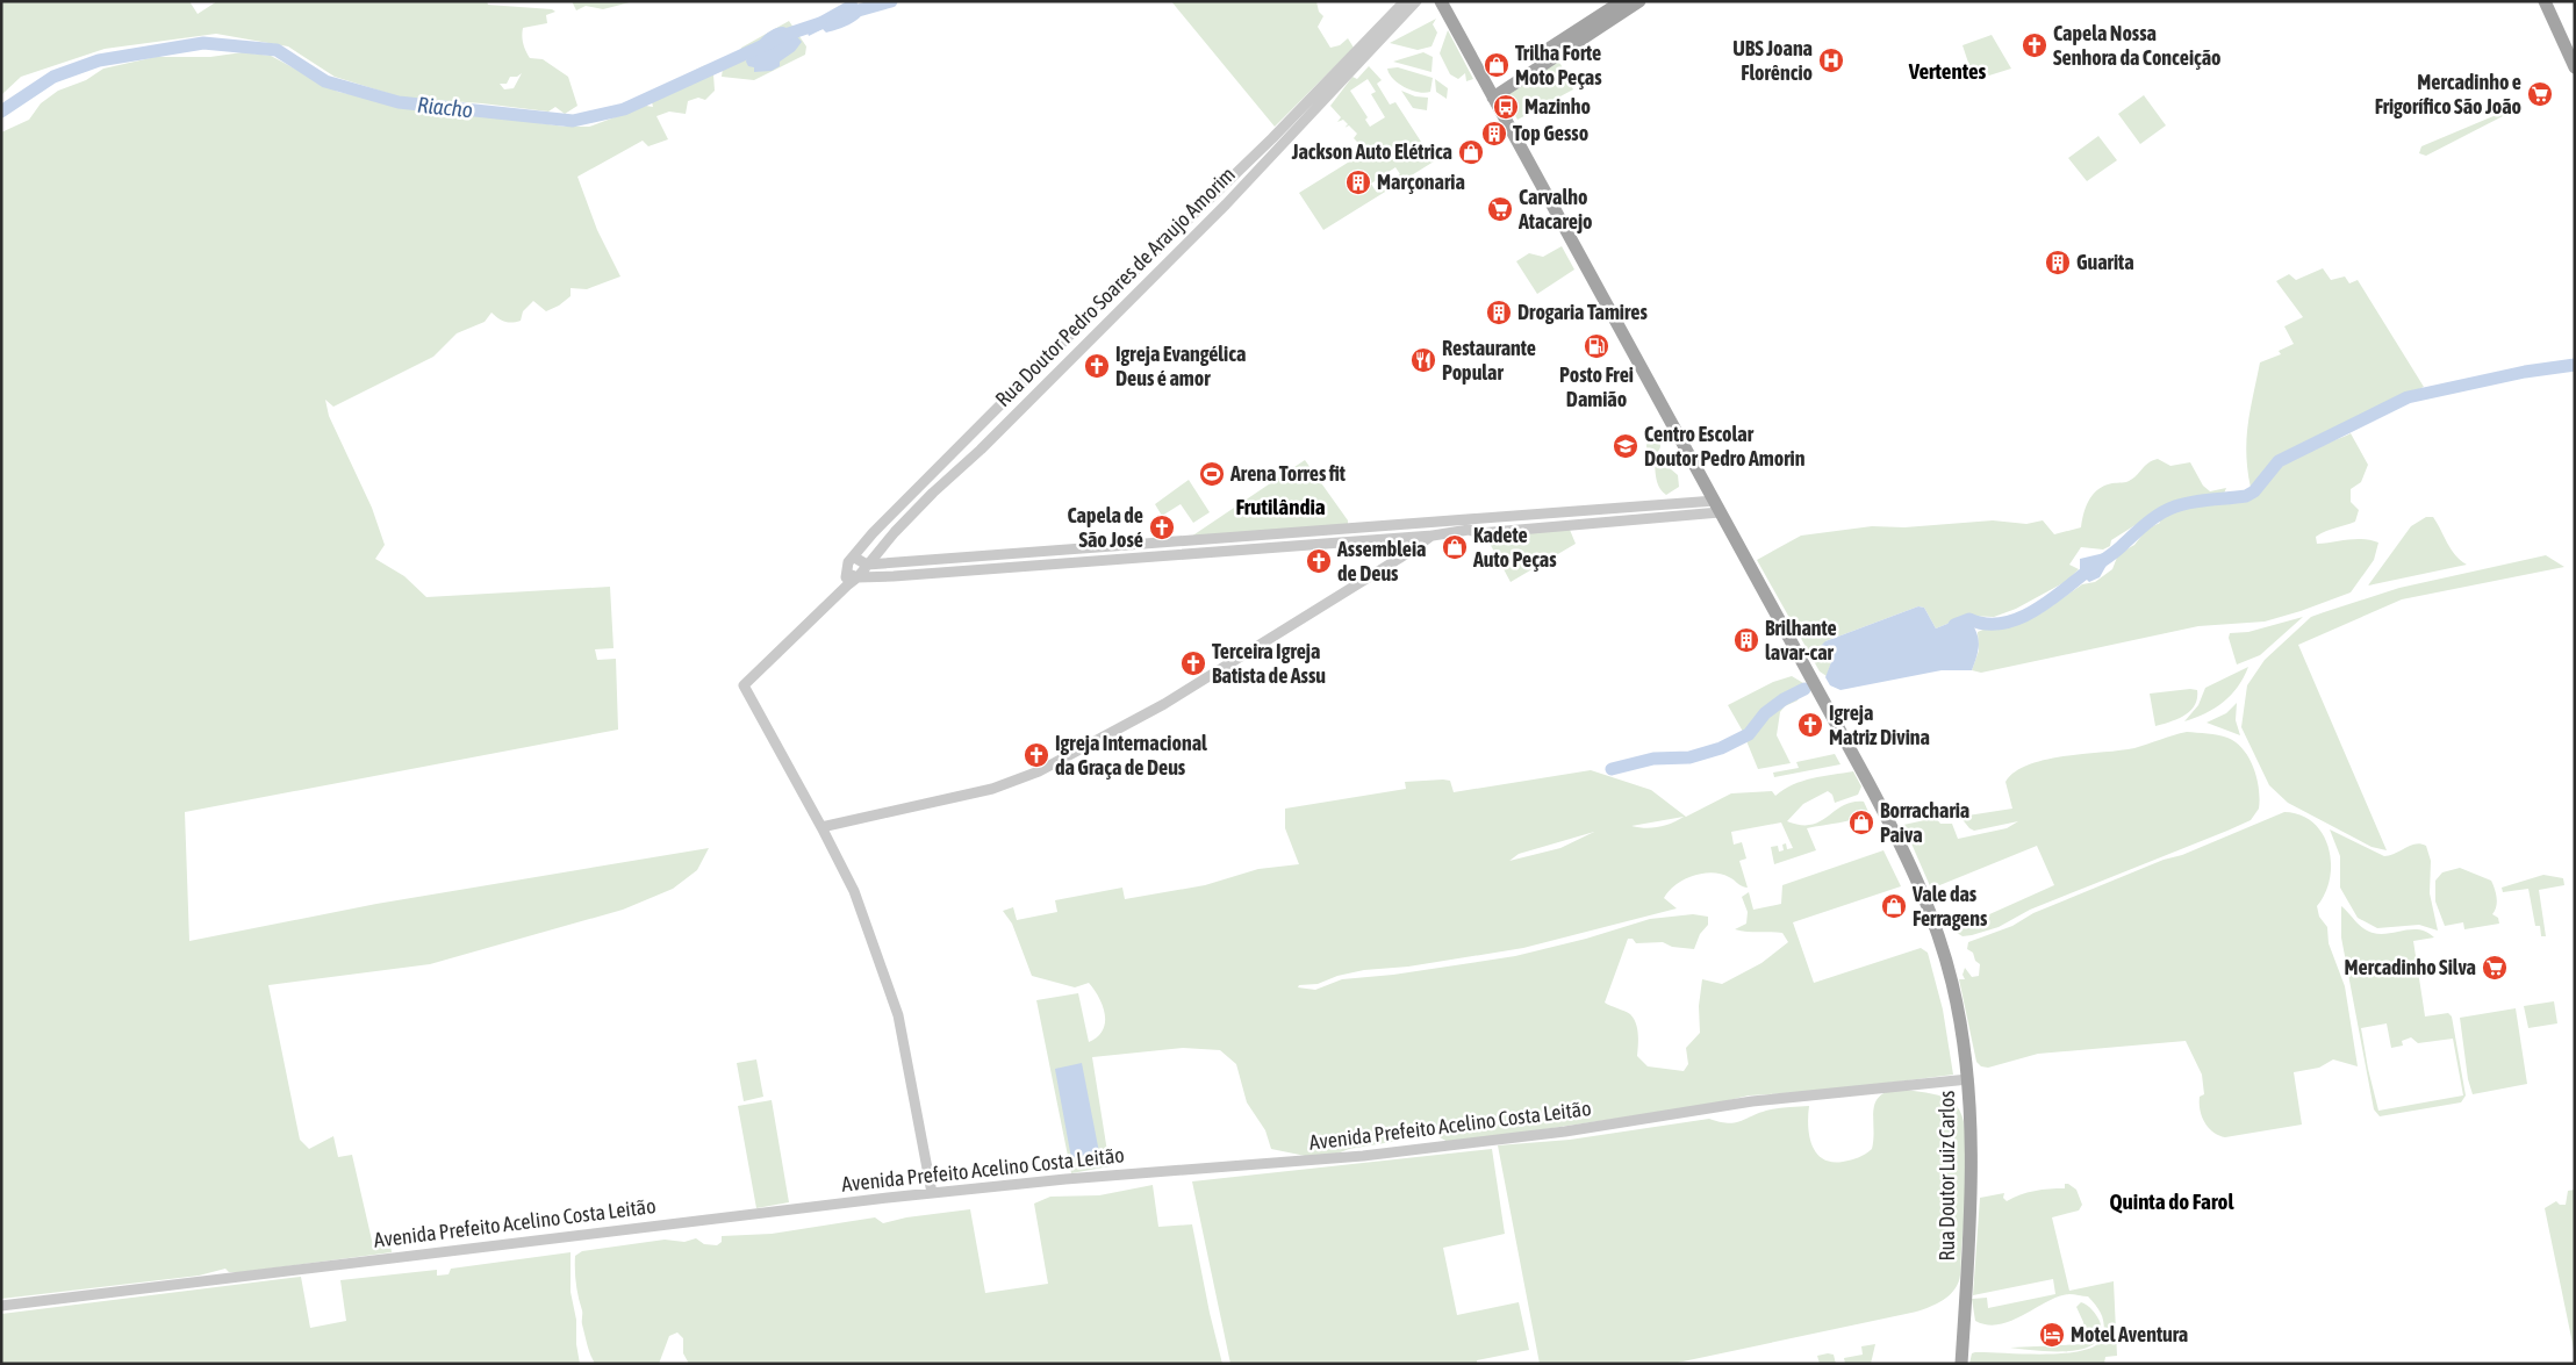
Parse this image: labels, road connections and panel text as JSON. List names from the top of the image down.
{
  "streets": {
    "main road": ["Rua Doutor Luiz Carlos"],
    "street": ["Rua Doutor Pedro Soares de Araujo Amorim", "Avenida Prefeito Acelino Costa Leitão"]
  },
  "crossings": [
    ["Avenida Prefeito Acelino Costa Leitão", "Rua Doutor Luiz Carlos"]
  ],
  "districts": ["Vertentes", "Frutilândia", "Quinta do Farol"],
  "water": ["Riacho"],
  "places": {
    "church": [
      "Capela Nossa Senhora da Conceição",
      "Igreja Evangélica Deus é amor",
      "Capela de São José",
      "Assembleia de Deus",
      "Terceira Igreja Batista de Assu",
      "Igreja Matriz Divina",
      "Igreja Internacional da Graça de Deus"
    ],
    "hospital": ["UBS Joana Florêncio"],
    "shop": [
      "Trilha Forte Moto Peças",
      "Jackson Auto Elétrica",
      "Kadete Auto Peças",
      "Borracharia Paiva",
      "Vale das Ferragens"
    ],
    "supermarket": ["Mercadinho e Frigorífico São João", "Carvalho Atacarejo", "Mercadinho Silva"],
    "bus stop": ["Mazinho"],
    "building": [
      "Top Gesso",
      "Marçonaria",
      "Guarita",
      "Drogaria Tamires",
      "Brilhante lavar-car"
    ],
    "fuel station": ["Posto Frei Damião"],
    "restaurant": ["Restaurante Popular"],
    "school or university": ["Centro Escolar Doutor Pedro Amorin"],
    "sports": ["Arena Torres fit"],
    "hotel": ["Motel Aventura"]
  }
}
